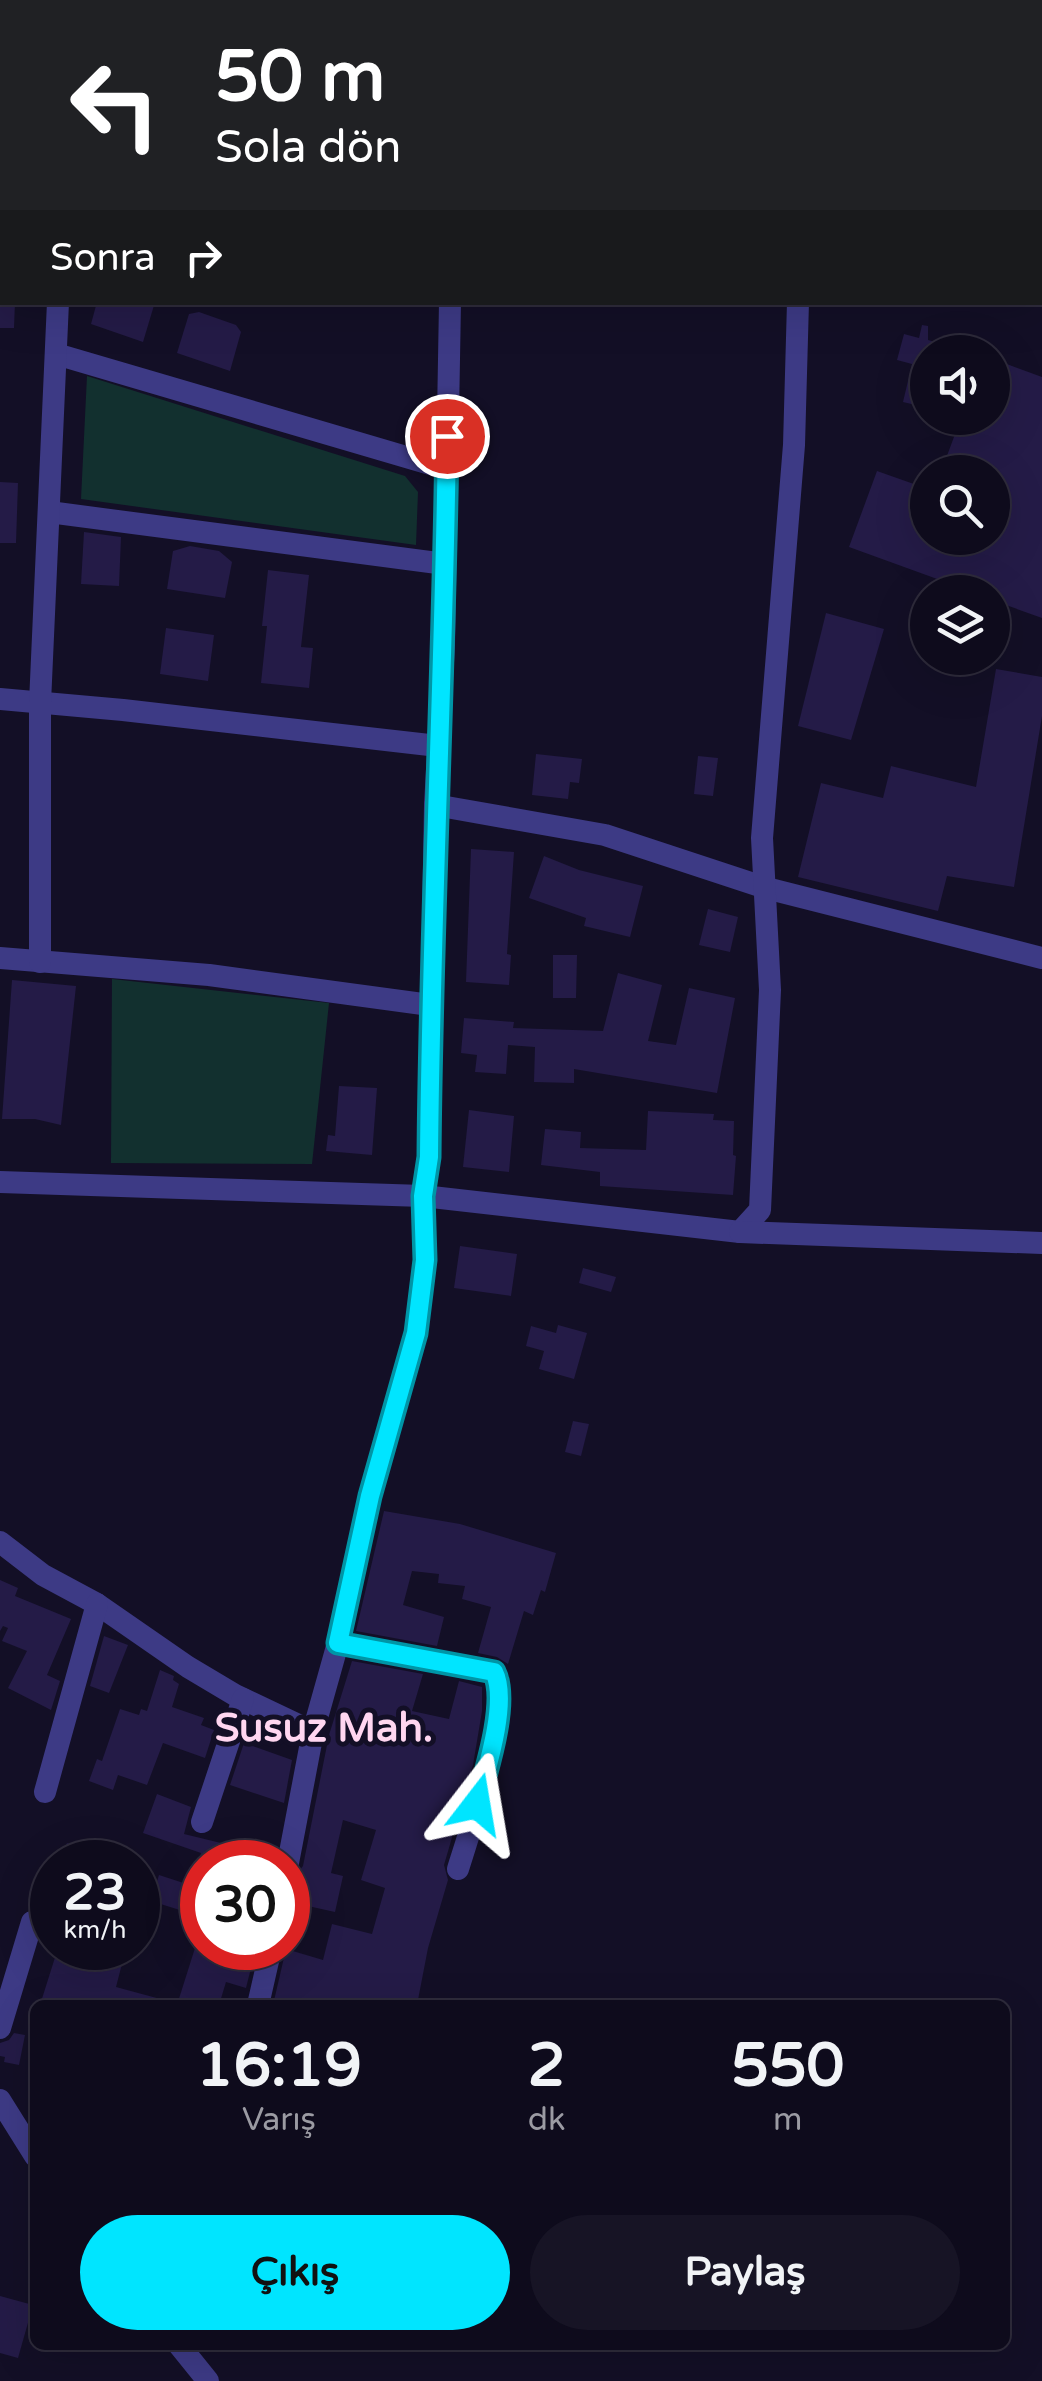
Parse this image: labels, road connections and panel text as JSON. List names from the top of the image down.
{
  "districts": ["Susuz Mah."],
  "page": {
    "turn": ["50 m", "Sola dön"],
    "then": "Sonra",
    "speed": "23 km/h",
    "limit": "30",
    "eta": [
      "16:19",
      "Varış",
      "2",
      "dk",
      "550",
      "m"
    ],
    "buttons": ["Çıkış", "Paylaş"]
  }
}
